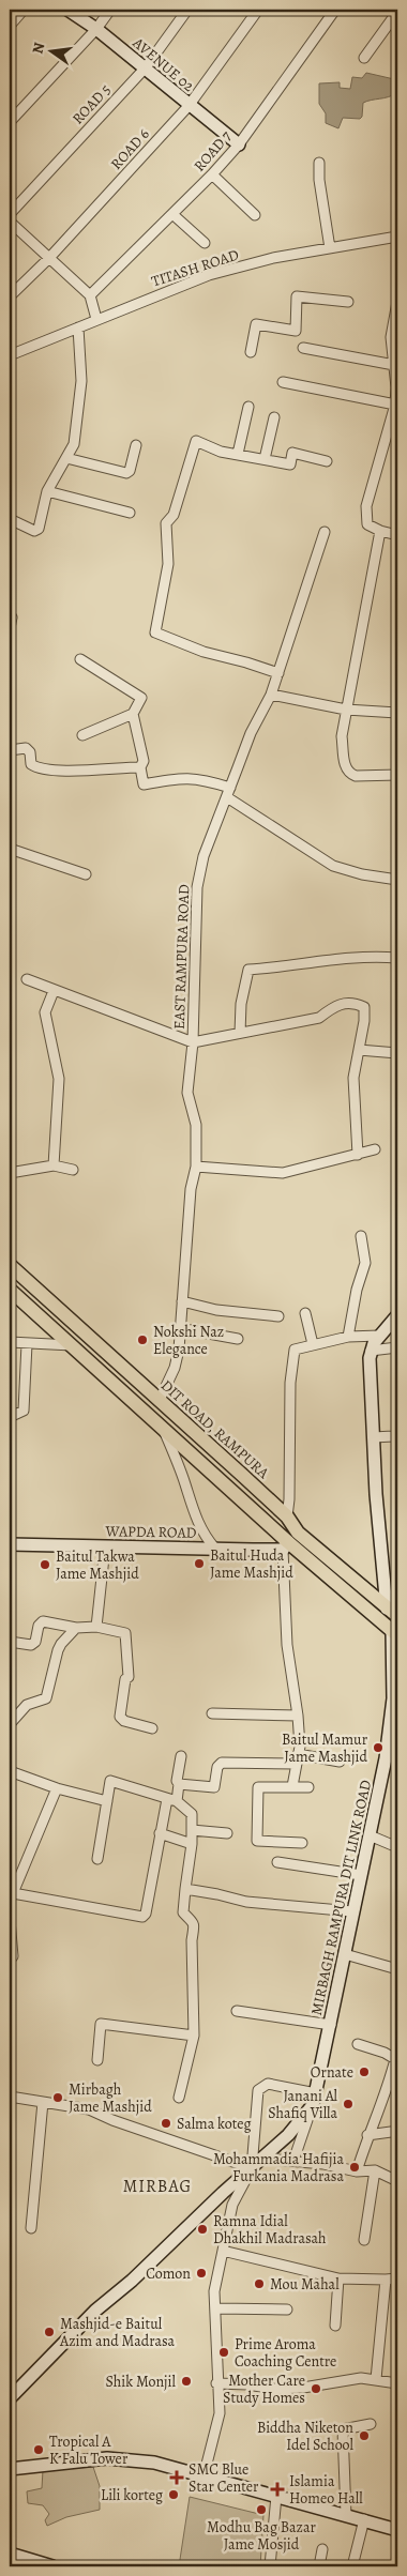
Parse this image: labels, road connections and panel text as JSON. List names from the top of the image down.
{
  "streets": {
    "main road": ["DIT ROAD, RAMPURA"],
    "street": [
      "AVENUE 02",
      "ROAD 5",
      "ROAD 6",
      "ROAD 7",
      "TITASH ROAD",
      "EAST RAMPURA ROAD",
      "WAPDA ROAD",
      "MIRBAGH RAMPURA DIT LINK ROAD"
    ]
  },
  "crossings": [
    ["AVENUE 02", "ROAD 5"],
    ["AVENUE 02", "ROAD 6"],
    ["AVENUE 02", "ROAD 7"],
    ["EAST RAMPURA ROAD", "DIT ROAD, RAMPURA"],
    ["DIT ROAD, RAMPURA", "WAPDA ROAD"],
    ["DIT ROAD, RAMPURA", "MIRBAGH RAMPURA DIT LINK ROAD"]
  ],
  "districts": ["MIRBAG"],
  "places": {
    "other": [
      "Nokshi Naz Elegance",
      "Baitul Huda Jame Mashjid",
      "Baitul Takwa Jame Mashjid",
      "Baitul Mamur Jame Mashjid",
      "Ornate",
      "Mirbagh Jame Mashjid",
      "Janani Al Shafiq Villa",
      "Salma koteg",
      "Mohammadia Hafijia Furkania Madrasa",
      "Ramna Idial Dhakhil Madrasah",
      "Comon",
      "Mou Mahal",
      "Mashjid-e Baitul Azim and Madrasa",
      "Prime Aroma Coaching Centre",
      "Shik Monjil",
      "Mother Care Study Homes",
      "Biddha Niketon Idel School",
      "Tropical A K Falu Tower",
      "Lili korteg",
      "Modhu Bag Bazar Jame Mosjid"
    ],
    "health": ["SMC Blue Star Center", "Islamia Homeo Hall"]
  },
  "north": "left"
}
